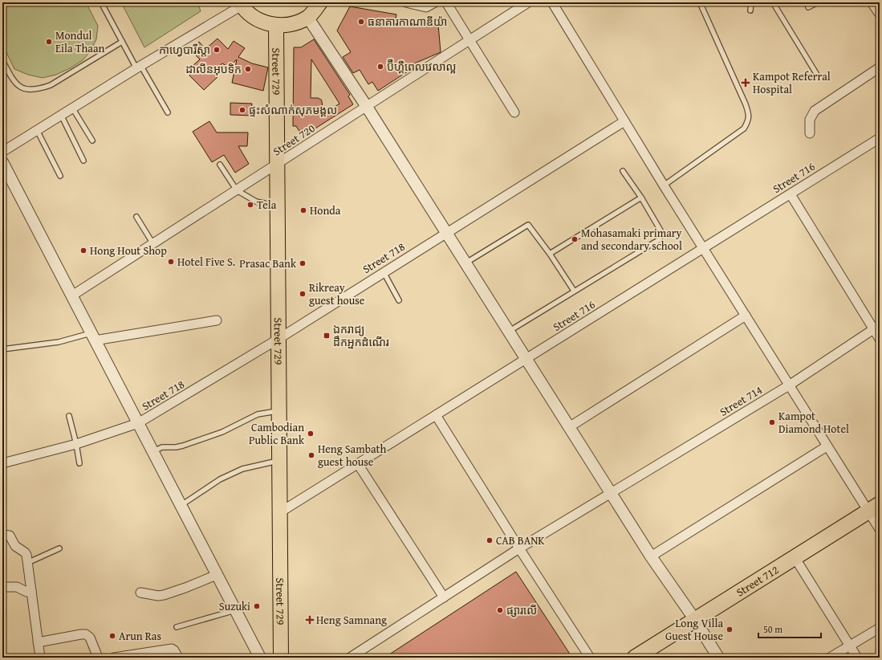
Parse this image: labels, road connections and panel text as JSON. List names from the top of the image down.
{
  "streets": {
    "highway": ["Street 712"],
    "main road": ["Street 729"],
    "street": [
      "Street 720",
      "Street 716",
      "Street 718",
      "Street 714"
    ]
  },
  "crossings": [
    ["Street 729", "Street 720"],
    ["Street 729", "Street 716"],
    ["Street 729", "Street 718"]
  ],
  "places": {
    "other": [
      "ធនាគារកាណាឌីយ៉ា",
      "Mondul Eila Thaan",
      "កាហ្វេបារីស្តា",
      "ប៊ឺហ្គឺពេលវេលាល្អ",
      "ដាលីនអុបទិក",
      "ផ្ទះសំណាក់សុភមង្គល",
      "Tela",
      "Honda",
      "Mohasamaki primary and secondary school",
      "Hong Hout Shop",
      "Hotel Five S.",
      "Prasac Bank",
      "Rikreay guest house",
      "Kampot Diamond Hotel",
      "Cambodian Public Bank",
      "Heng Sambath guest house",
      "CAB BANK",
      "Suzuki",
      "ផ្សារលើ",
      "Long Villa Guest House",
      "Arun Ras"
    ],
    "health": ["Kampot Referral Hospital", "Heng Samnang"],
    "transit": ["ឯករាជ្យ ដឹកអ្នកដំណើរ"]
  },
  "scale_bar": "50 m"
}
